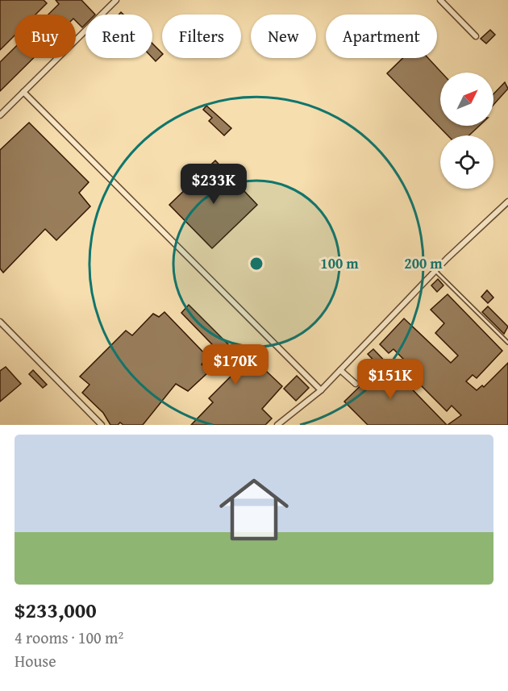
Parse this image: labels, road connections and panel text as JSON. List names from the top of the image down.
{
  "north": "top right",
  "page": {
    "chip": [
      "Buy",
      "Rent",
      "Filters",
      "New",
      "Apartment"
    ],
    "price": ["$233K", "$170K", "$151K"],
    "list": [
      {
        "name": "$233,000",
        "note": "4 rooms · 100 m² · House"
      }
    ]
  },
  "rings": ["100 m", "200 m"]
}
